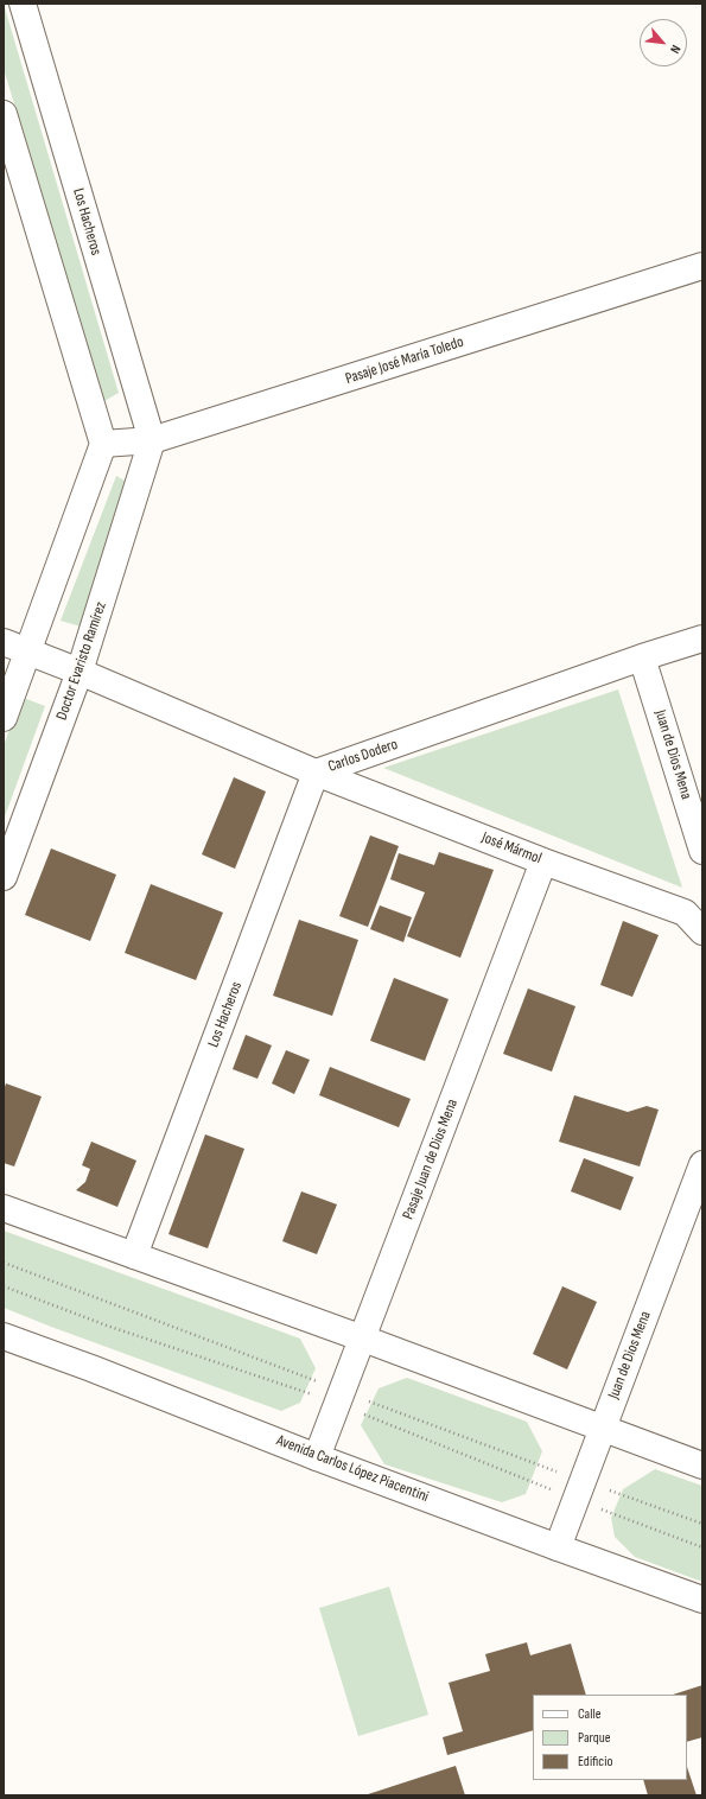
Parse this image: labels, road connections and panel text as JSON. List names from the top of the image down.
{
  "streets": {
    "street": [
      "Los Hacheros",
      "Pasaje José María Toledo",
      "Doctor Evaristo Ramírez",
      "Juan de Dios Mena",
      "Carlos Dodero",
      "José Mármol",
      "Pasaje Juan de Dios Mena",
      "Avenida Carlos López Piacentini"
    ]
  },
  "crossings": [
    ["Los Hacheros", "Pasaje José María Toledo"],
    ["Los Hacheros", "Doctor Evaristo Ramírez"],
    ["Los Hacheros", "Carlos Dodero"],
    ["Los Hacheros", "José Mármol"],
    ["Pasaje José María Toledo", "Doctor Evaristo Ramírez"],
    ["Doctor Evaristo Ramírez", "Carlos Dodero"],
    ["Juan de Dios Mena", "Carlos Dodero"],
    ["Juan de Dios Mena", "Avenida Carlos López Piacentini"],
    ["Carlos Dodero", "José Mármol"],
    ["José Mármol", "Pasaje Juan de Dios Mena"],
    ["Pasaje Juan de Dios Mena", "Avenida Carlos López Piacentini"]
  ],
  "legend": ["Calle", "Parque", "Edificio"],
  "north": "bottom right"
}
